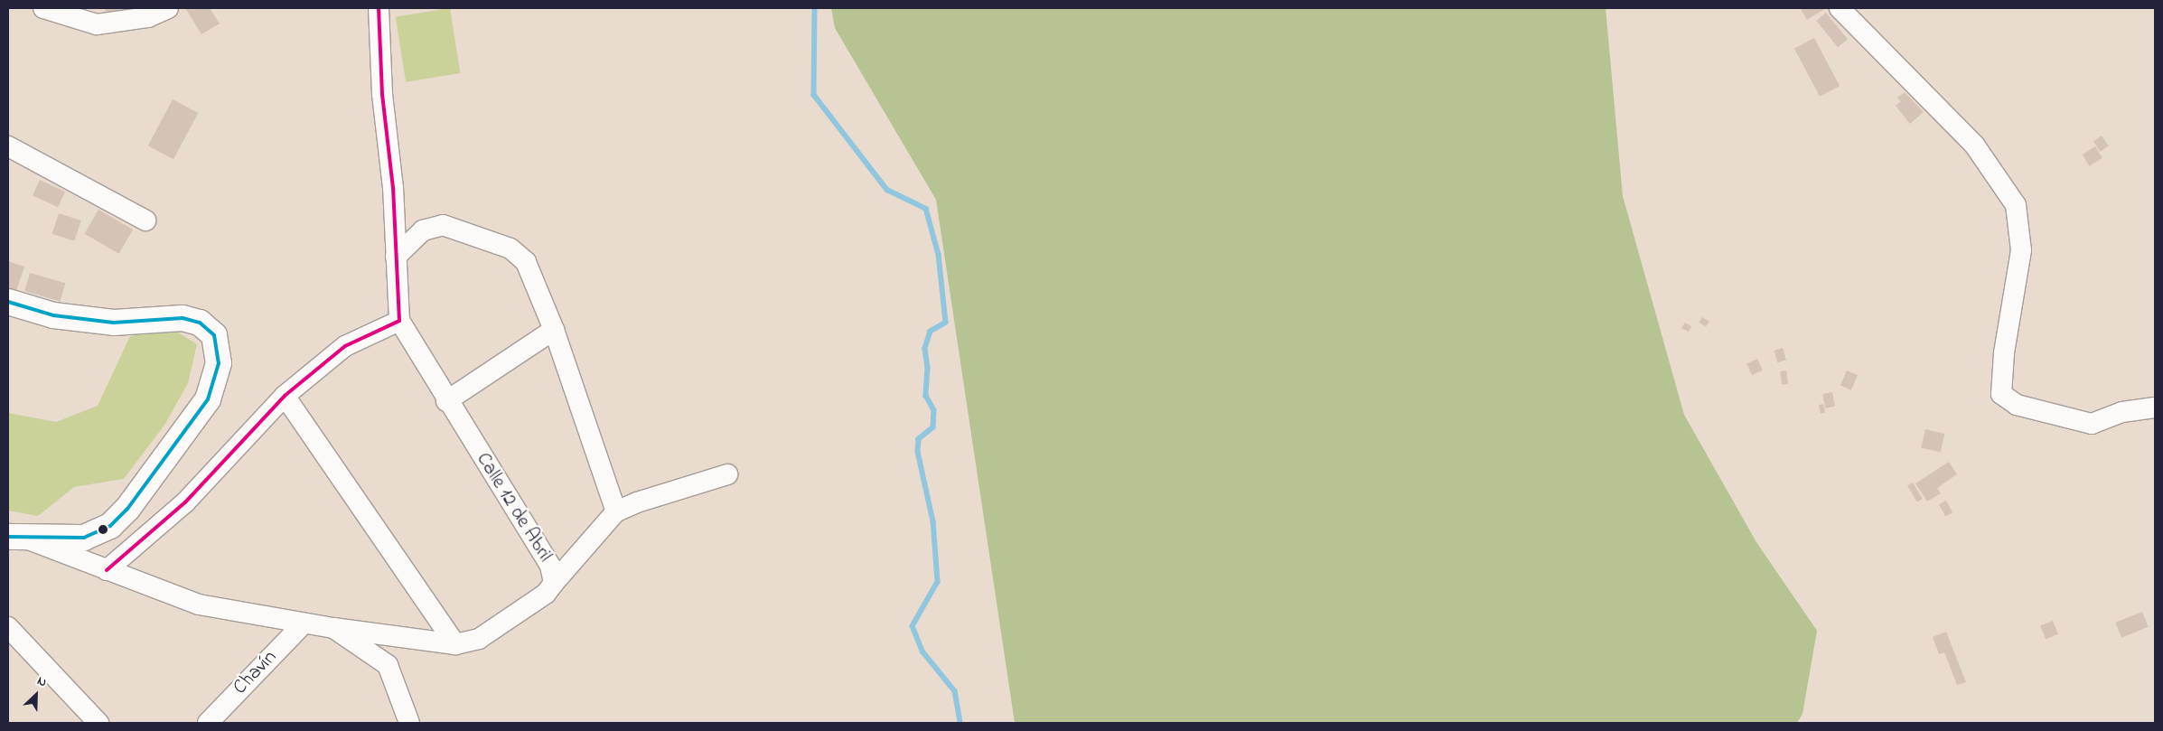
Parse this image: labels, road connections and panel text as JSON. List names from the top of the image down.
{
  "streets": {
    "street": ["Calle 12 de Abril", "Chavín"]
  },
  "crossings": [
    ["Calle 12 de Abril", "Chavín"]
  ],
  "north": "top right"
}
